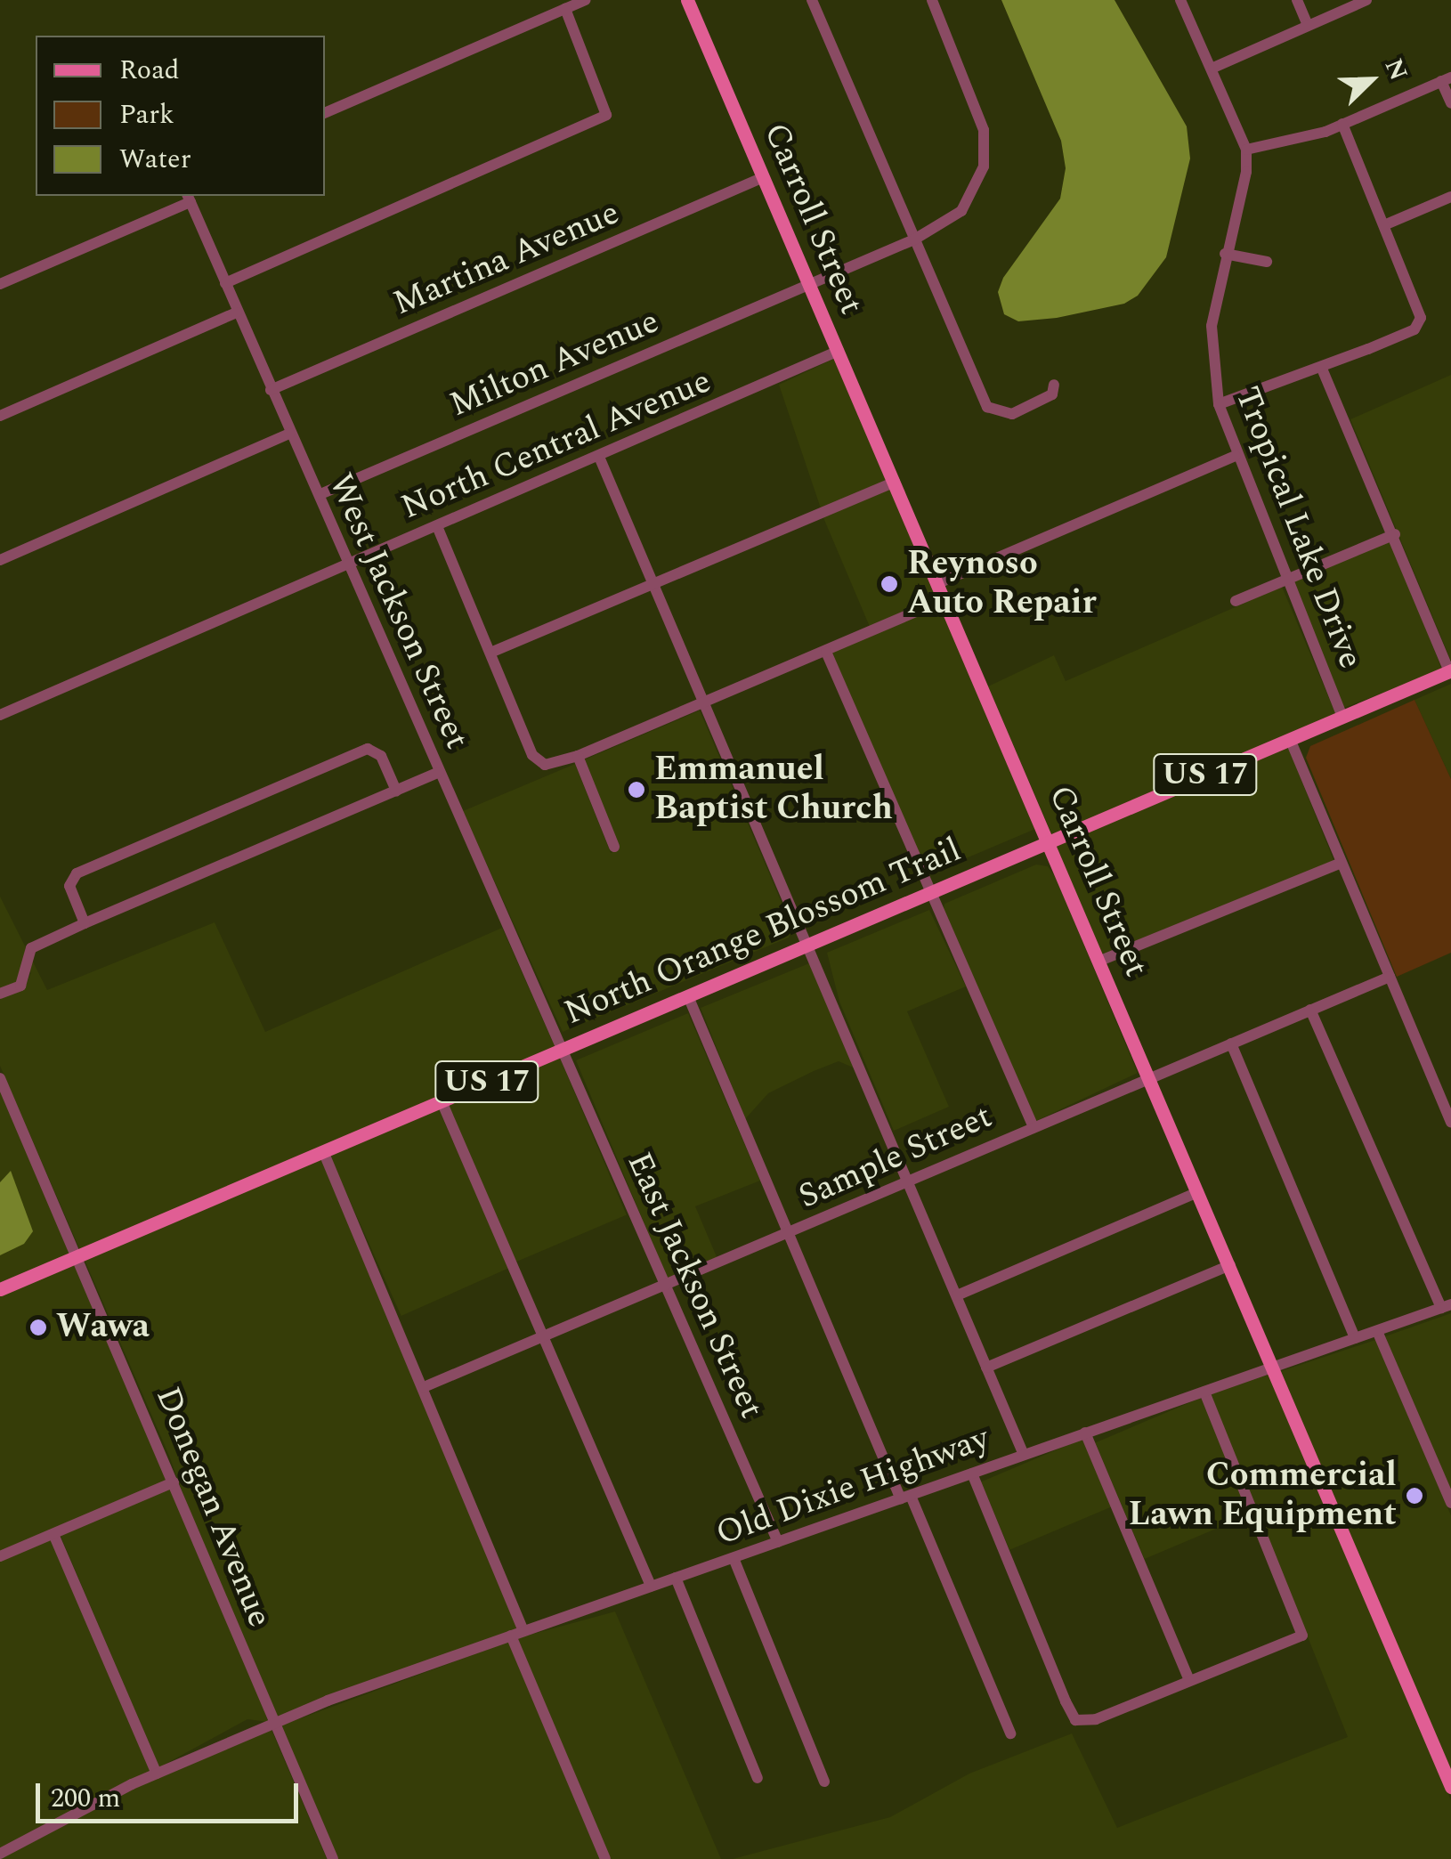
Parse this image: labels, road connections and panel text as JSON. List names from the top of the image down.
{
  "streets": {
    "main road": ["Carroll Street", "US 17", "North Orange Blossom Trail"],
    "street": [
      "Martina Avenue",
      "Milton Avenue",
      "North Central Avenue",
      "Tropical Lake Drive",
      "West Jackson Street",
      "Sample Street",
      "East Jackson Street",
      "Old Dixie Highway",
      "Donegan Avenue"
    ]
  },
  "crossings": [
    ["Carroll Street", "Martina Avenue"],
    ["Carroll Street", "Milton Avenue"],
    ["Carroll Street", "North Central Avenue"],
    ["Carroll Street", "North Orange Blossom Trail"],
    ["Carroll Street", "Sample Street"],
    ["Carroll Street", "Old Dixie Highway"],
    ["Martina Avenue", "West Jackson Street"],
    ["Milton Avenue", "West Jackson Street"],
    ["North Central Avenue", "West Jackson Street"],
    ["Tropical Lake Drive", "North Orange Blossom Trail"],
    ["West Jackson Street", "North Orange Blossom Trail"],
    ["West Jackson Street", "East Jackson Street"],
    ["North Orange Blossom Trail", "East Jackson Street"],
    ["North Orange Blossom Trail", "Donegan Avenue"],
    ["Sample Street", "East Jackson Street"],
    ["East Jackson Street", "Old Dixie Highway"],
    ["Old Dixie Highway", "Donegan Avenue"]
  ],
  "places": [
    "Reynoso Auto Repair",
    "Emmanuel Baptist Church",
    "Wawa",
    "Commercial Lawn Equipment"
  ],
  "legend": ["Road", "Park", "Water"],
  "scale_bar": "200 m",
  "north": "top right"
}
